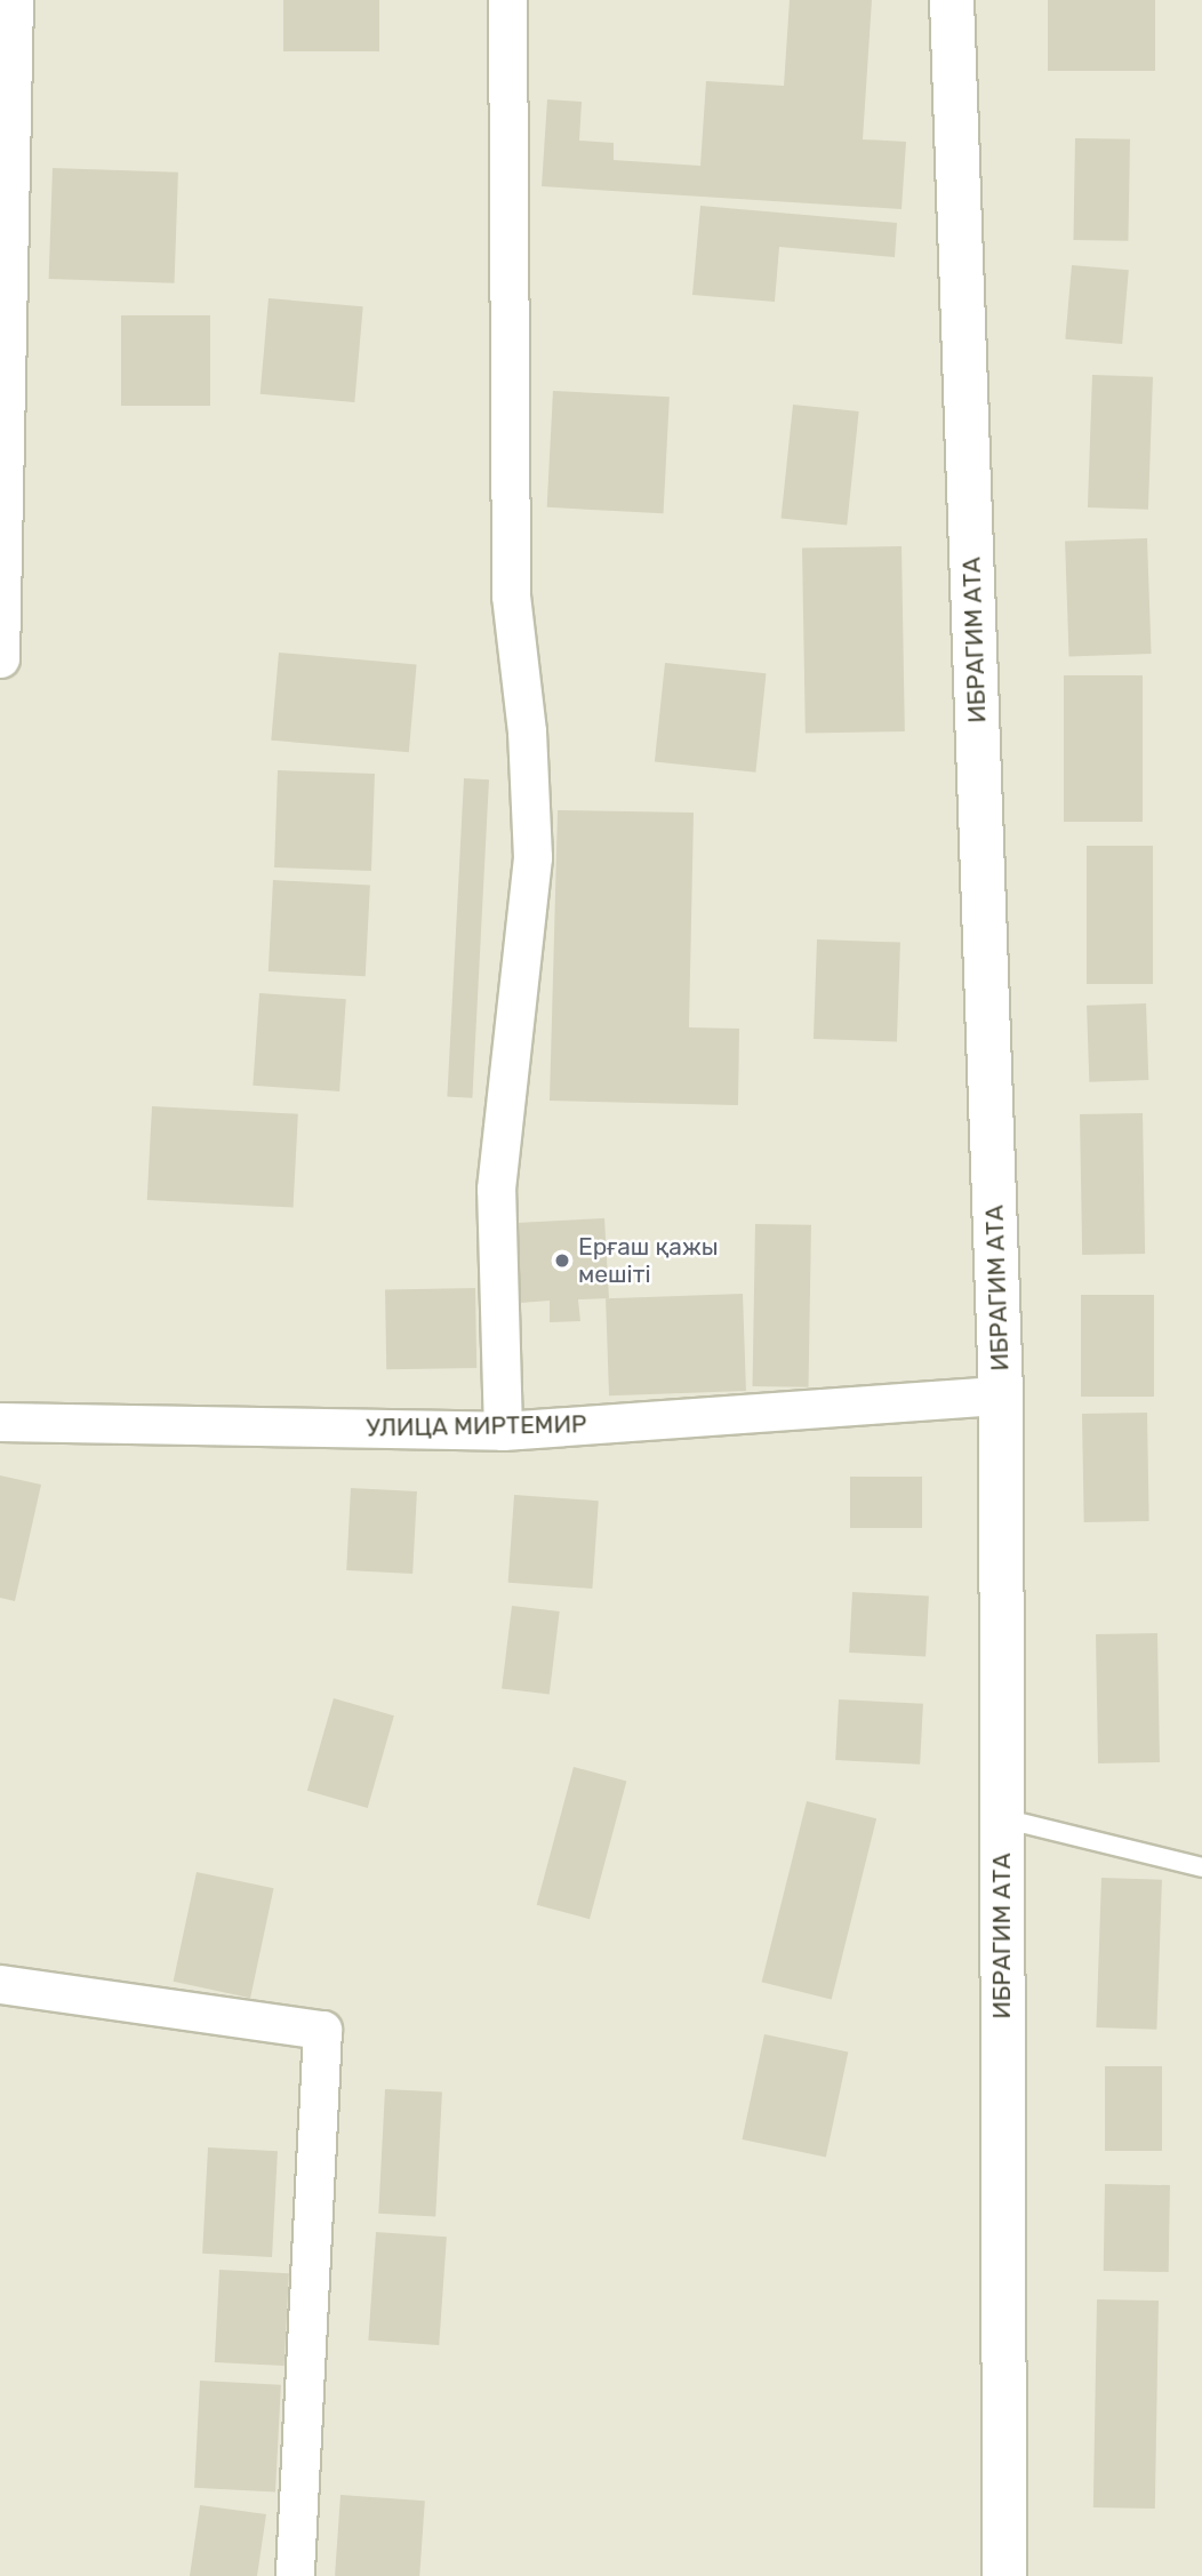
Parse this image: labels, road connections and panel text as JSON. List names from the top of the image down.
{
  "streets": {
    "street": ["ИБРАГИМ АТА", "УЛИЦА МИРТЕМИР"]
  },
  "crossings": [
    ["ИБРАГИМ АТА", "УЛИЦА МИРТЕМИР"]
  ],
  "places": ["Ерғаш қажы мешіті"]
}
